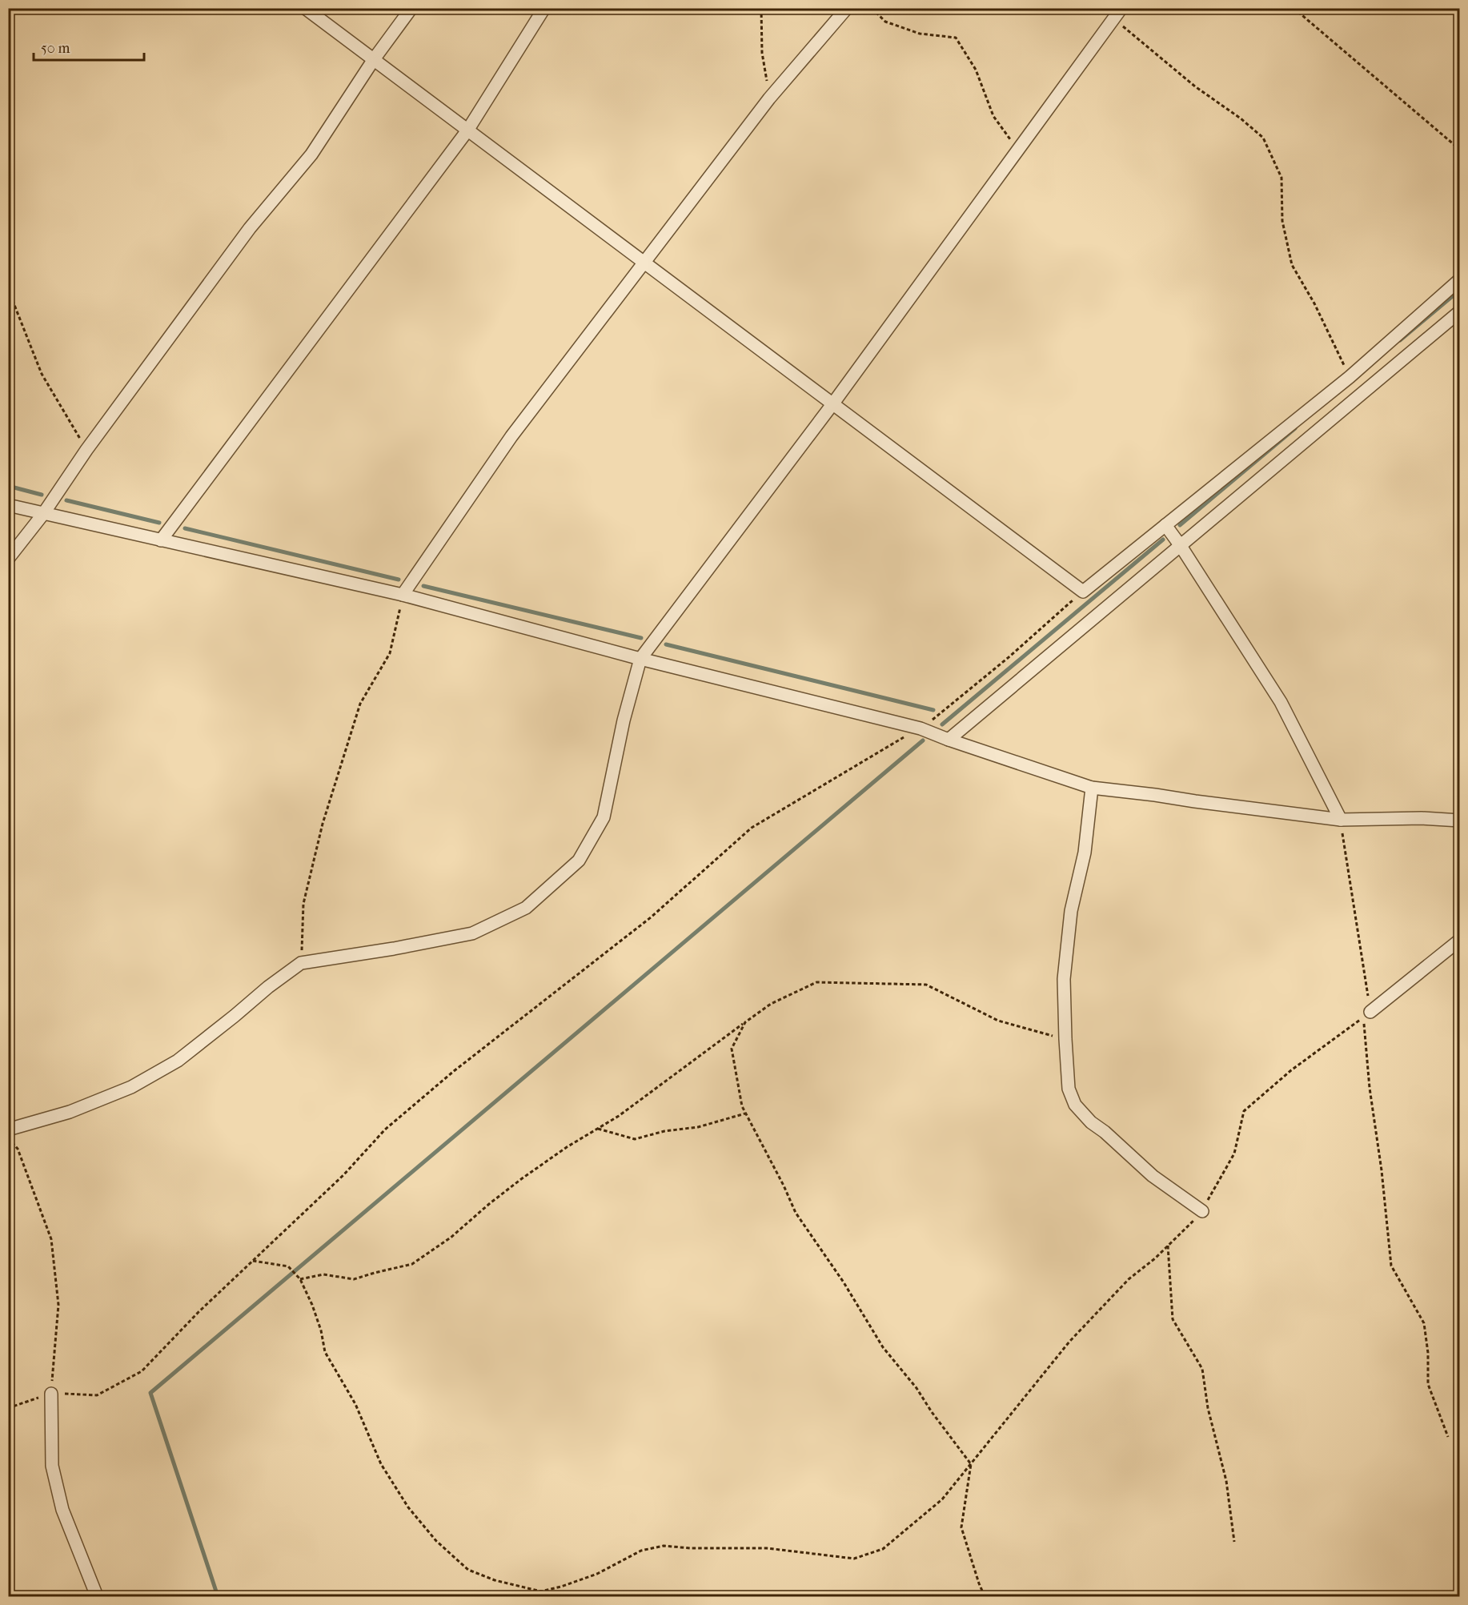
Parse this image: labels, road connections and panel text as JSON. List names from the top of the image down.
{
  "scale_bar": "50 m"
}
